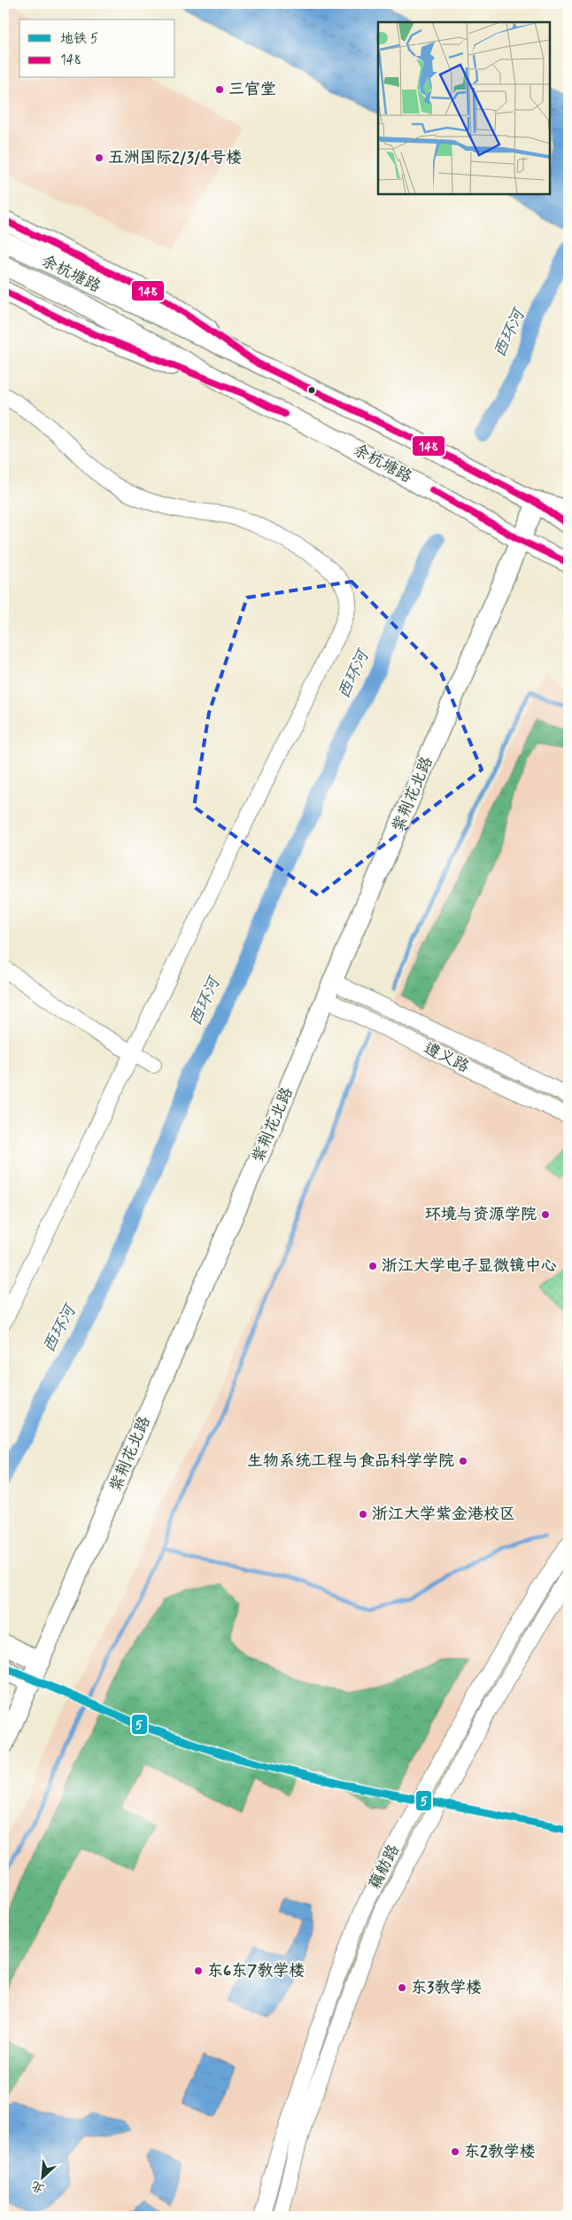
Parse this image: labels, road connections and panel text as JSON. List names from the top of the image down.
{
  "streets": {
    "main road": ["余杭塘路", "紫荆花北路"],
    "street": ["遵义路", "藕舫路"]
  },
  "crossings": [
    ["余杭塘路", "紫荆花北路"],
    ["紫荆花北路", "遵义路"]
  ],
  "water": ["西环河"],
  "places": [
    "三官堂",
    "五洲国际2/3/4号楼",
    "环境与资源学院",
    "浙江大学电子显微镜中心",
    "生物系统工程与食品科学学院",
    "浙江大学紫金港校区",
    "东6东7教学楼",
    "东3教学楼",
    "东2教学楼"
  ],
  "lines": ["transit line 148", "metro line 5"],
  "legend": ["地铁 5", "148"],
  "north": "bottom left"
}
